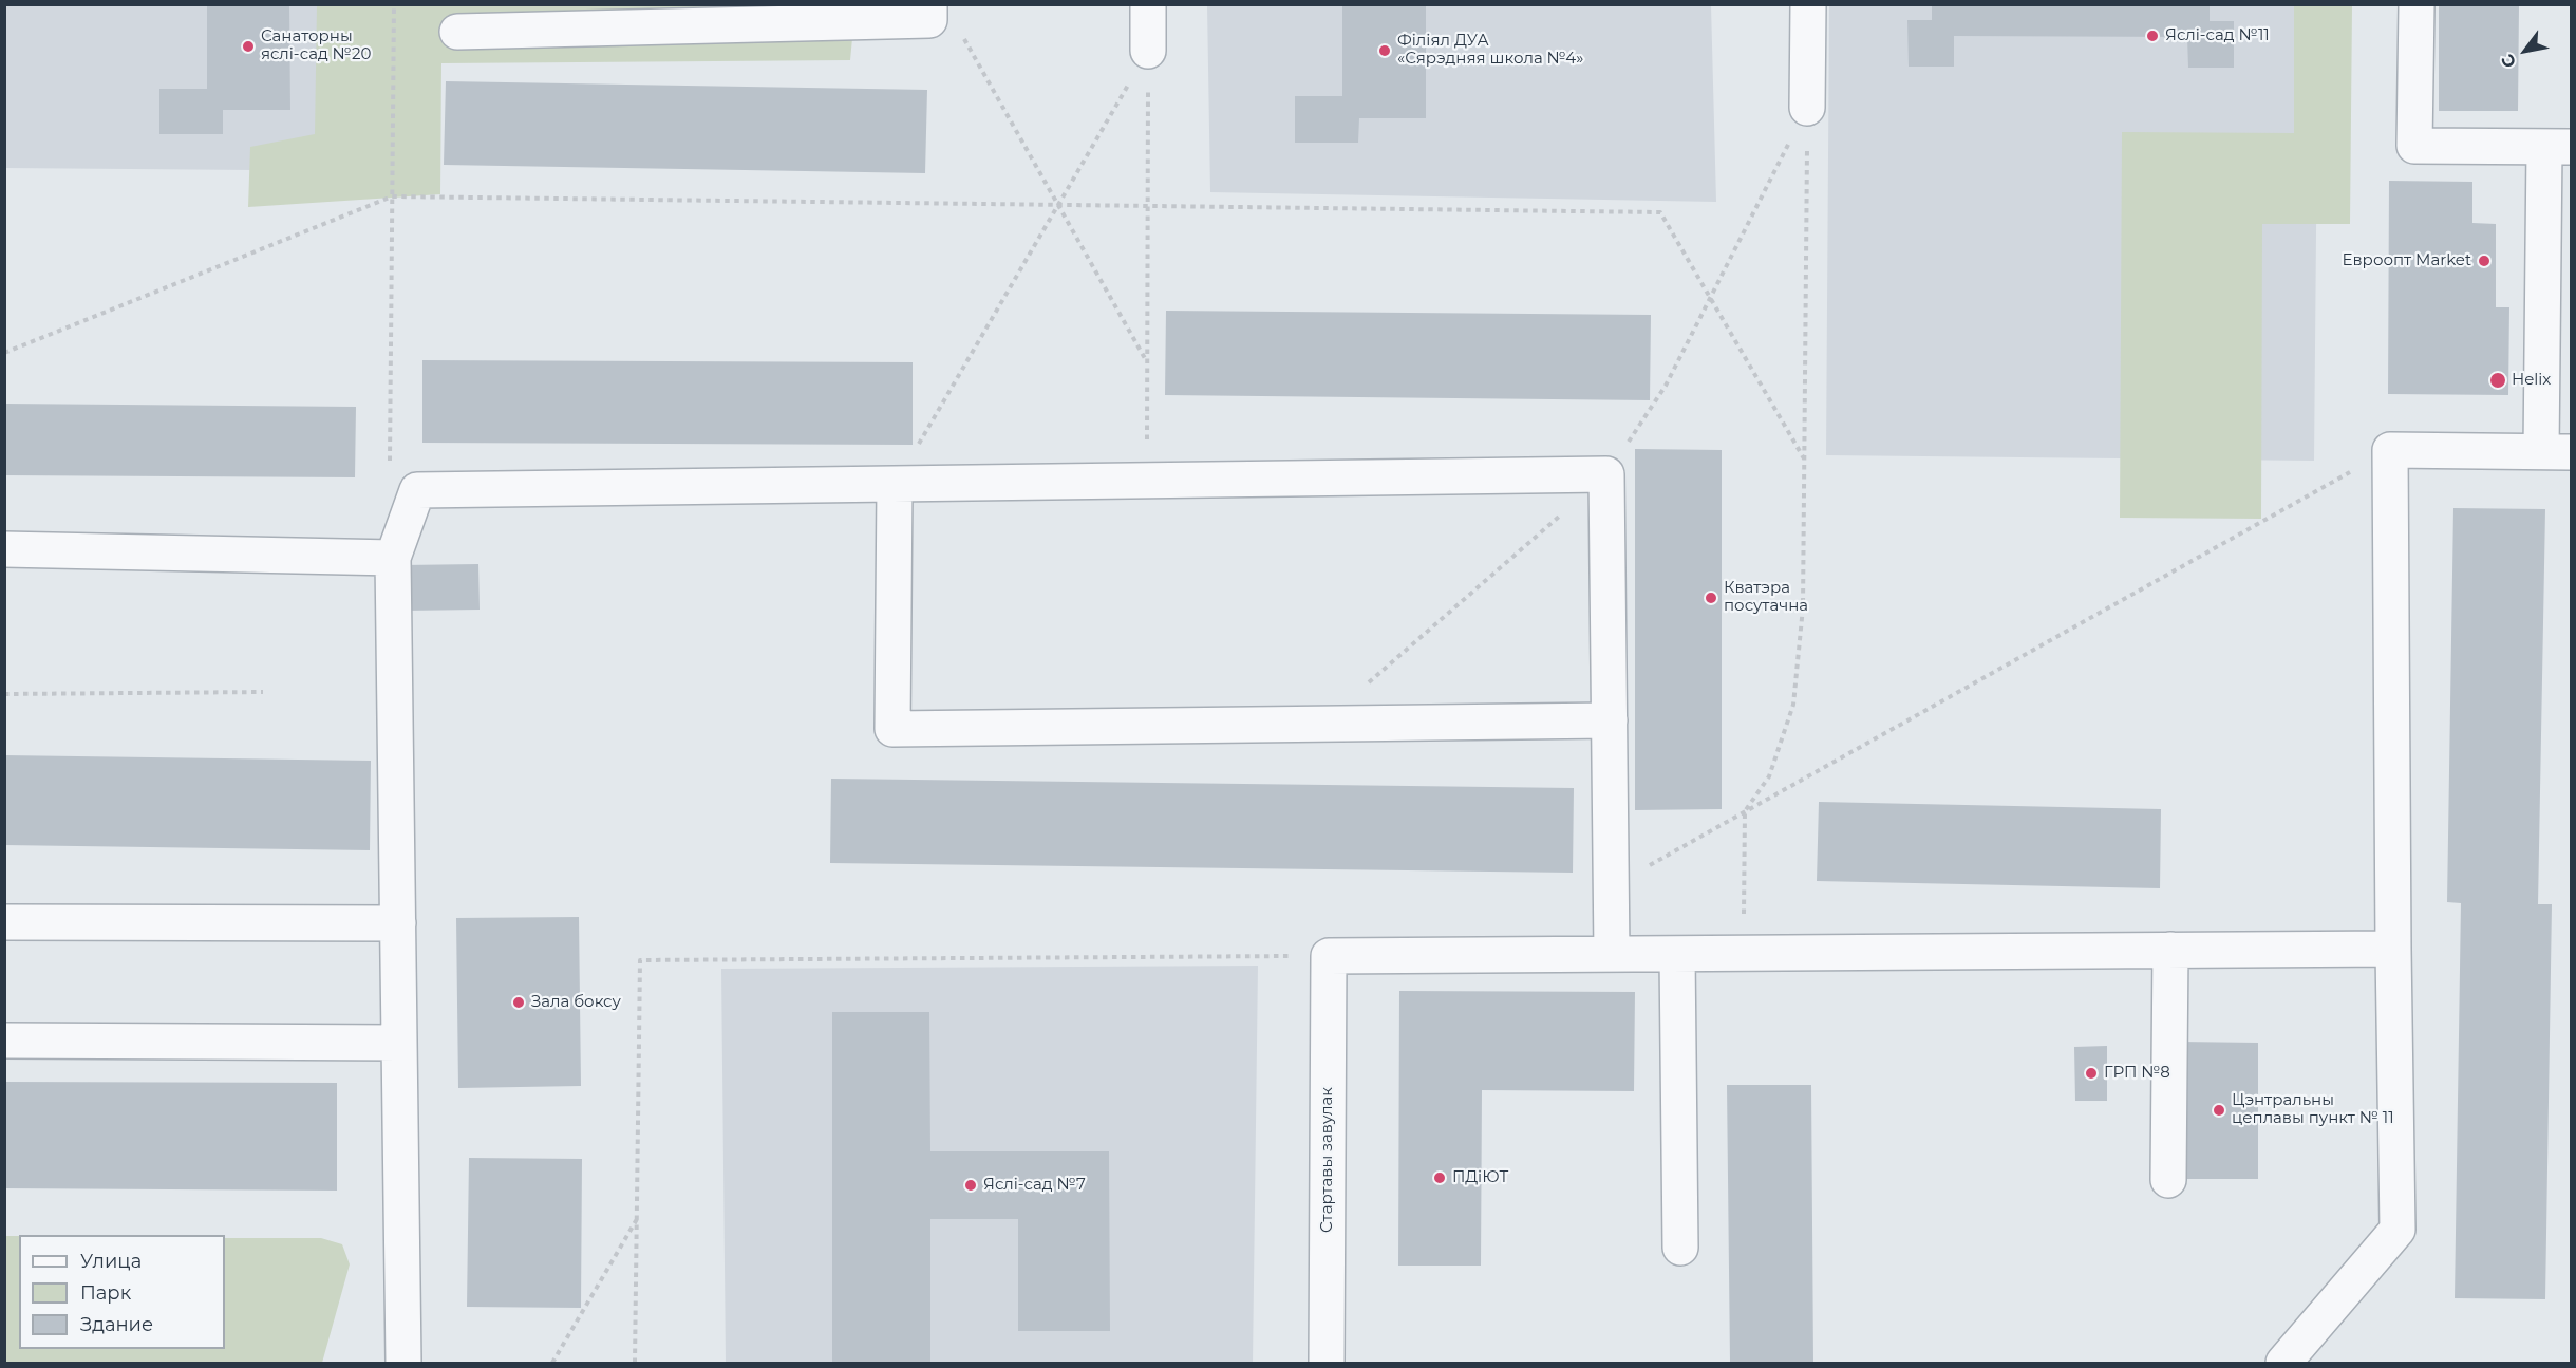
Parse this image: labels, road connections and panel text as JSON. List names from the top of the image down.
{
  "streets": {
    "street": ["Стартавы завулак"]
  },
  "places": [
    "Яслі-сад №11",
    "Санаторны яслі-сад №20",
    "Філіял ДУА «Сярэдняя школа №4»",
    "Евроопт Market",
    "Helix",
    "Кватэра посутачна",
    "Зала боксу",
    "ГРП №8",
    "Цэнтральны цеплавы пункт № 11",
    "ПДіЮТ",
    "Яслі-сад №7"
  ],
  "legend": ["Улица", "Парк", "Здание"],
  "north": "bottom left"
}
